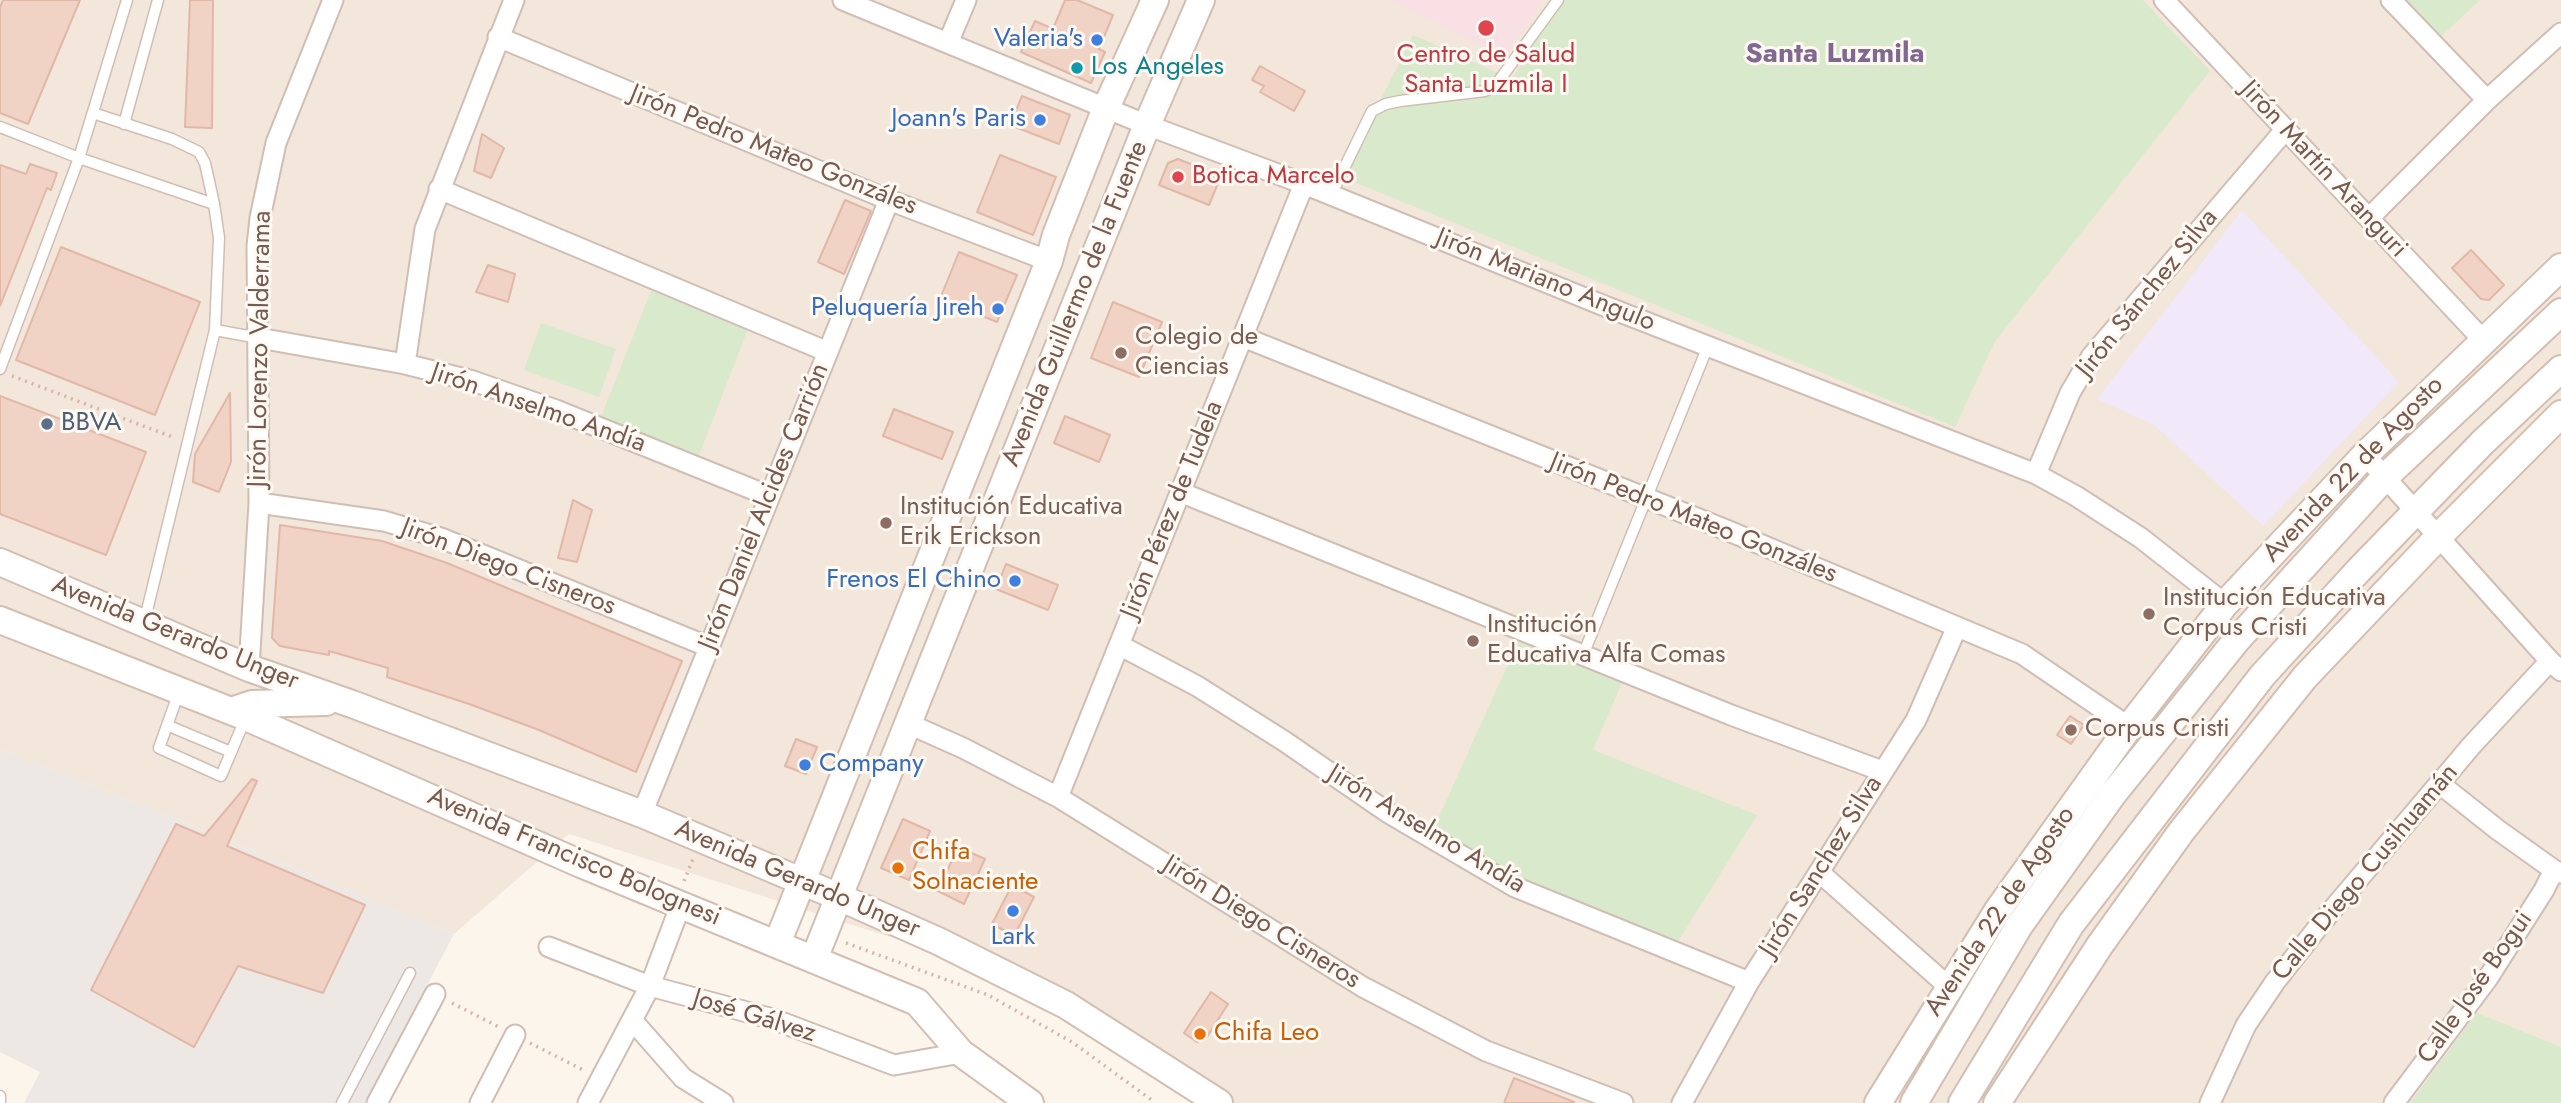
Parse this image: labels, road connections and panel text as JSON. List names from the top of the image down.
{
  "streets": {
    "main road": [
      "Avenida Guillermo de la Fuente",
      "Avenida 22 de Agosto",
      "Avenida Gerardo Unger",
      "Avenida Francisco Bolognesi"
    ],
    "street": [
      "Jirón Pedro Mateo Gonzáles",
      "Jirón Martín Aranguri",
      "Jirón Mariano Angulo",
      "Jirón Sánchez Silva",
      "Jirón Lorenzo Valderrama",
      "Jirón Anselmo Andía",
      "Jirón Daniel Alcides Carrión",
      "Jirón Pérez de Tudela",
      "Jirón Diego Cisneros",
      "Jirón Sanchez Silva",
      "Calle Diego Cusihuamán",
      "Calle José Bogui",
      "José Gálvez"
    ]
  },
  "crossings": [
    ["Jirón Pedro Mateo Gonzáles", "Avenida Guillermo de la Fuente"],
    ["Jirón Pedro Mateo Gonzáles", "Avenida 22 de Agosto"],
    ["Jirón Pedro Mateo Gonzáles", "Jirón Daniel Alcides Carrión"],
    ["Jirón Pedro Mateo Gonzáles", "Jirón Pérez de Tudela"],
    ["Jirón Pedro Mateo Gonzáles", "Jirón Sanchez Silva"],
    ["Jirón Martín Aranguri", "Jirón Sánchez Silva"],
    ["Jirón Martín Aranguri", "Avenida 22 de Agosto"],
    ["Jirón Mariano Angulo", "Jirón Sánchez Silva"],
    ["Jirón Mariano Angulo", "Avenida Guillermo de la Fuente"],
    ["Jirón Mariano Angulo", "Avenida 22 de Agosto"],
    ["Jirón Mariano Angulo", "Jirón Pérez de Tudela"],
    ["Avenida Guillermo de la Fuente", "Jirón Diego Cisneros"],
    ["Avenida Guillermo de la Fuente", "Avenida Gerardo Unger"],
    ["Avenida Guillermo de la Fuente", "Avenida Francisco Bolognesi"],
    ["Jirón Lorenzo Valderrama", "Jirón Anselmo Andía"],
    ["Jirón Lorenzo Valderrama", "Jirón Diego Cisneros"],
    ["Jirón Lorenzo Valderrama", "Avenida Gerardo Unger"],
    ["Jirón Anselmo Andía", "Jirón Daniel Alcides Carrión"],
    ["Jirón Anselmo Andía", "Jirón Pérez de Tudela"],
    ["Jirón Anselmo Andía", "Jirón Sanchez Silva"],
    ["Jirón Daniel Alcides Carrión", "Jirón Diego Cisneros"],
    ["Jirón Daniel Alcides Carrión", "Avenida Gerardo Unger"],
    ["Jirón Pérez de Tudela", "Jirón Diego Cisneros"],
    ["Avenida Gerardo Unger", "Avenida Francisco Bolognesi"],
    ["Avenida Francisco Bolognesi", "José Gálvez"]
  ],
  "districts": ["Santa Luzmila"],
  "places": [
    "Centro de Salud Santa Luzmila I",
    "Valeria's",
    "Los Angeles",
    "Joann's Paris",
    "Botica Marcelo",
    "Peluquería Jireh",
    "Colegio de Ciencias",
    "BBVA",
    "Institución Educativa Erik Erickson",
    "Frenos El Chino",
    "Institución Educativa Corpus Cristi",
    "Institución Educativa Alfa Comas",
    "Corpus Cristi",
    "Company",
    "Chifa Solnaciente",
    "Lark",
    "Chifa Leo"
  ]
}
